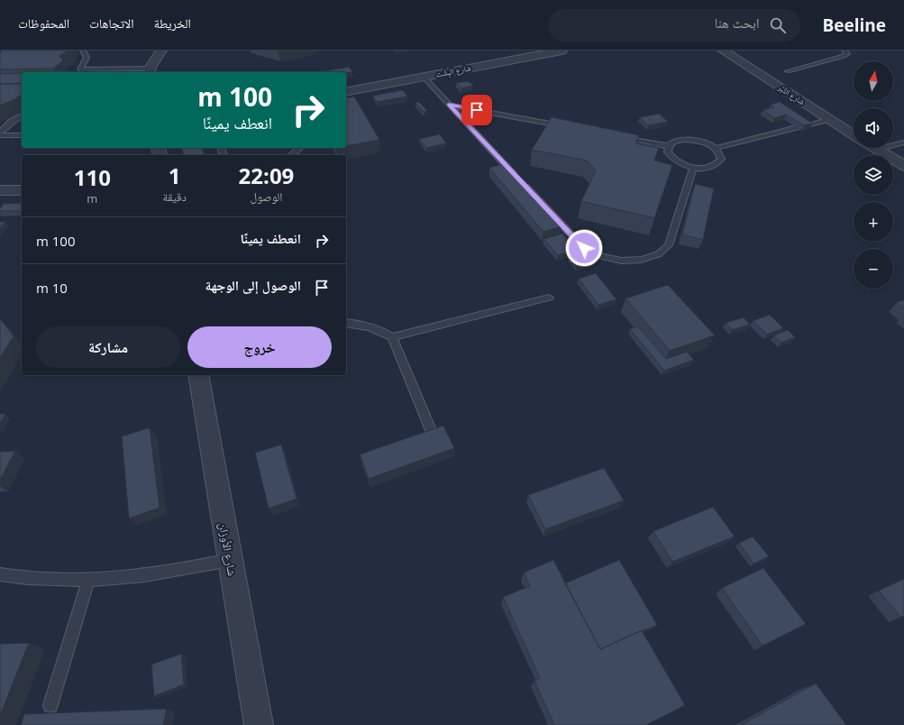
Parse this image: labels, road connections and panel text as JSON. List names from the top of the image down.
{
  "streets": {
    "street": ["شارع البِشْت", "شارع التِّبْر", "شارع الأوزان"]
  },
  "north": "top",
  "page": {
    "header": "Beeline",
    "search": "ابحث هنا",
    "nav": ["الخريطة", "الاتجاهات", "المحفوظات"],
    "map_buttons": ["+", "−"],
    "turn": ["100 m", "انعطف يمينًا"],
    "eta": [
      "22:09",
      "الوصول",
      "1",
      "دقيقة",
      "110",
      "m"
    ],
    "list": [
      {
        "name": "انعطف يمينًا",
        "value": "100 m"
      },
      {
        "name": "الوصول إلى الوجهة",
        "value": "10 m"
      }
    ],
    "buttons": ["خروج", "مشاركة"]
  }
}
